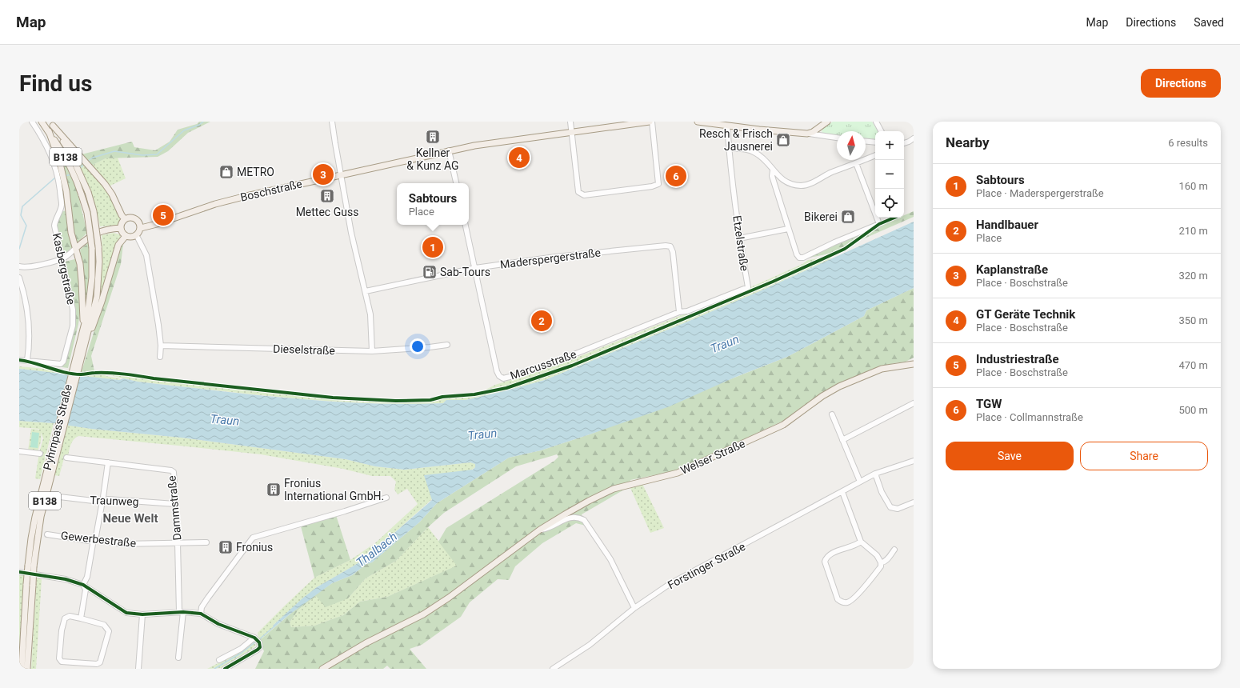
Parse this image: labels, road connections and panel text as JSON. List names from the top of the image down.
{
  "streets": {
    "main road": [
      "B138",
      "Boschstraße",
      "Pyhrnpass Straße",
      "Welser Straße"
    ],
    "street": [
      "Etzelstraße",
      "Maderspergerstraße",
      "Kasbergstraße",
      "Dieselstraße",
      "Marcusstraße",
      "Traunweg",
      "Dammstraße",
      "Gewerbestraße",
      "Forstinger Straße"
    ]
  },
  "crossings": [
    ["Etzelstraße", "Maderspergerstraße"],
    ["Etzelstraße", "Marcusstraße"],
    ["Maderspergerstraße", "Marcusstraße"],
    ["Traunweg", "Dammstraße"],
    ["Dammstraße", "Gewerbestraße"]
  ],
  "districts": ["Neue Welt"],
  "water": ["Traun", "Thalbach"],
  "places": {
    "building": [
      "Kellner & Kunz AG",
      "Mettec Guss",
      "Fronius International GmbH.",
      "Fronius"
    ],
    "shop": ["Resch & Frisch Jausnerei", "METRO", "Bikerei"],
    "fuel station": ["Sab-Tours"]
  },
  "north": "top",
  "page": {
    "header": "Map",
    "nav": ["Map", "Directions", "Saved"],
    "buttons": [
      "Directions",
      ["Save", "Share"]
    ],
    "title": "Find us",
    "heading": ["Nearby", "6 results"],
    "map_buttons": ["+", "−"],
    "pins": [
      "4",
      "3",
      "6",
      "5",
      "1",
      "2"
    ],
    "list": [
      {
        "mark": "1",
        "name": "Sabtours",
        "note": "Place · Maderspergerstraße",
        "value": "160 m"
      },
      {
        "mark": "2",
        "name": "Handlbauer",
        "note": "Place",
        "value": "210 m"
      },
      {
        "mark": "3",
        "name": "Kaplanstraße",
        "note": "Place · Boschstraße",
        "value": "320 m"
      },
      {
        "mark": "4",
        "name": "GT Geräte Technik",
        "note": "Place · Boschstraße",
        "value": "350 m"
      },
      {
        "mark": "5",
        "name": "Industriestraße",
        "note": "Place · Boschstraße",
        "value": "470 m"
      },
      {
        "mark": "6",
        "name": "TGW",
        "note": "Place · Collmannstraße",
        "value": "500 m"
      }
    ],
    "popup": ["Sabtours", "Place"]
  }
}
